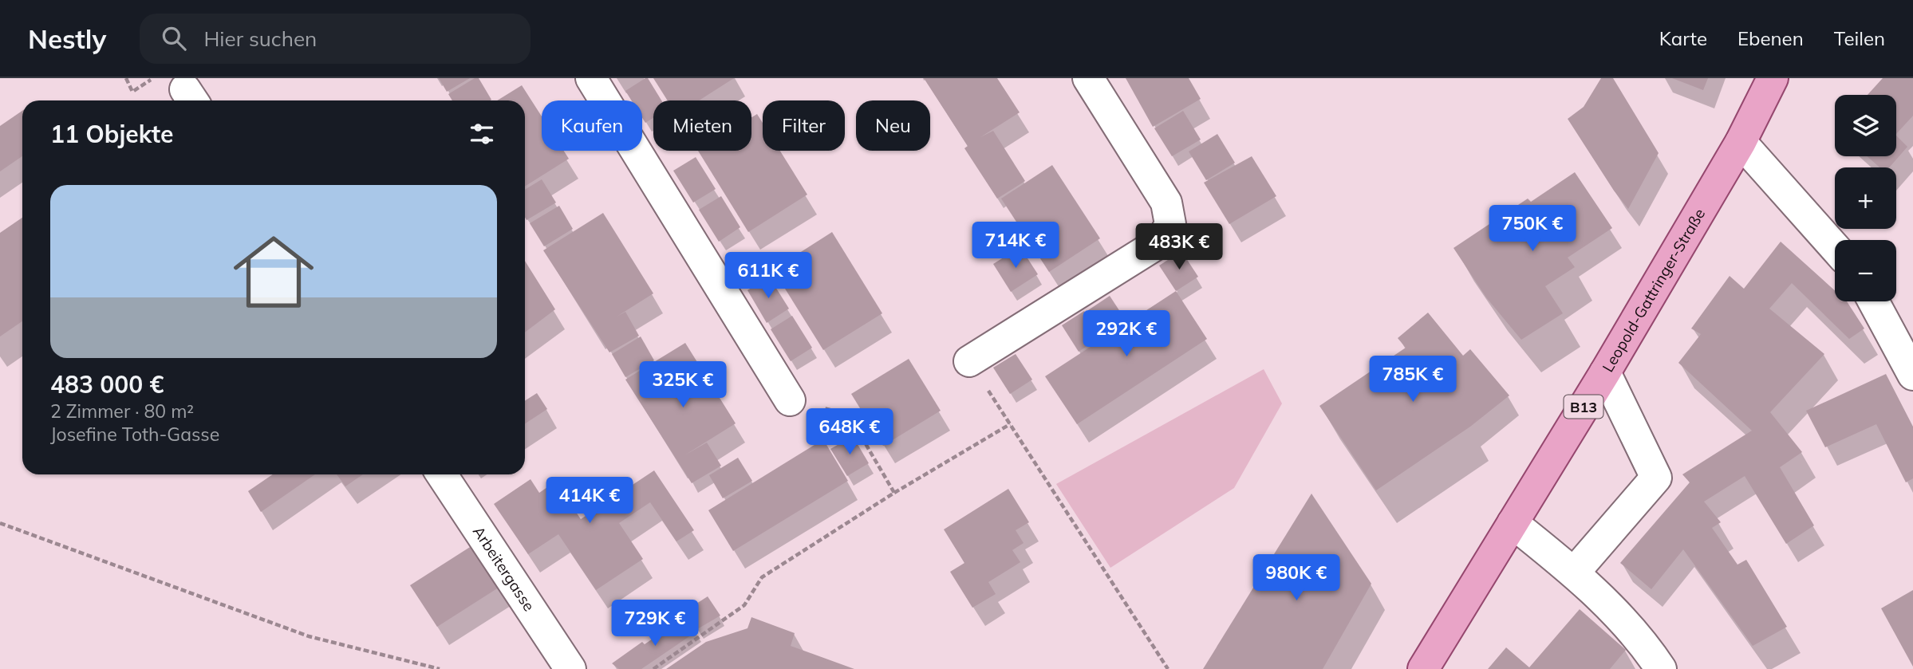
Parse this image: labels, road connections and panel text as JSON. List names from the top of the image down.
{
  "streets": {
    "main road": ["Leopold-Gattringer-Straße", "B13"],
    "street": ["Arbeitergasse"]
  },
  "page": {
    "header": "Nestly",
    "search": "Hier suchen",
    "nav": ["Karte", "Ebenen", "Teilen"],
    "map_buttons": ["+", "−"],
    "chip": [
      "Kaufen",
      "Mieten",
      "Filter",
      "Neu"
    ],
    "heading": "11 Objekte",
    "list": [
      {
        "name": "483 000 €",
        "note": "2 Zimmer · 80 m² · Josefine Toth-Gasse"
      }
    ],
    "price": [
      "750K €",
      "714K €",
      "483K €",
      "611K €",
      "292K €",
      "785K €",
      "325K €",
      "648K €",
      "414K €",
      "980K €",
      "729K €"
    ]
  }
}
